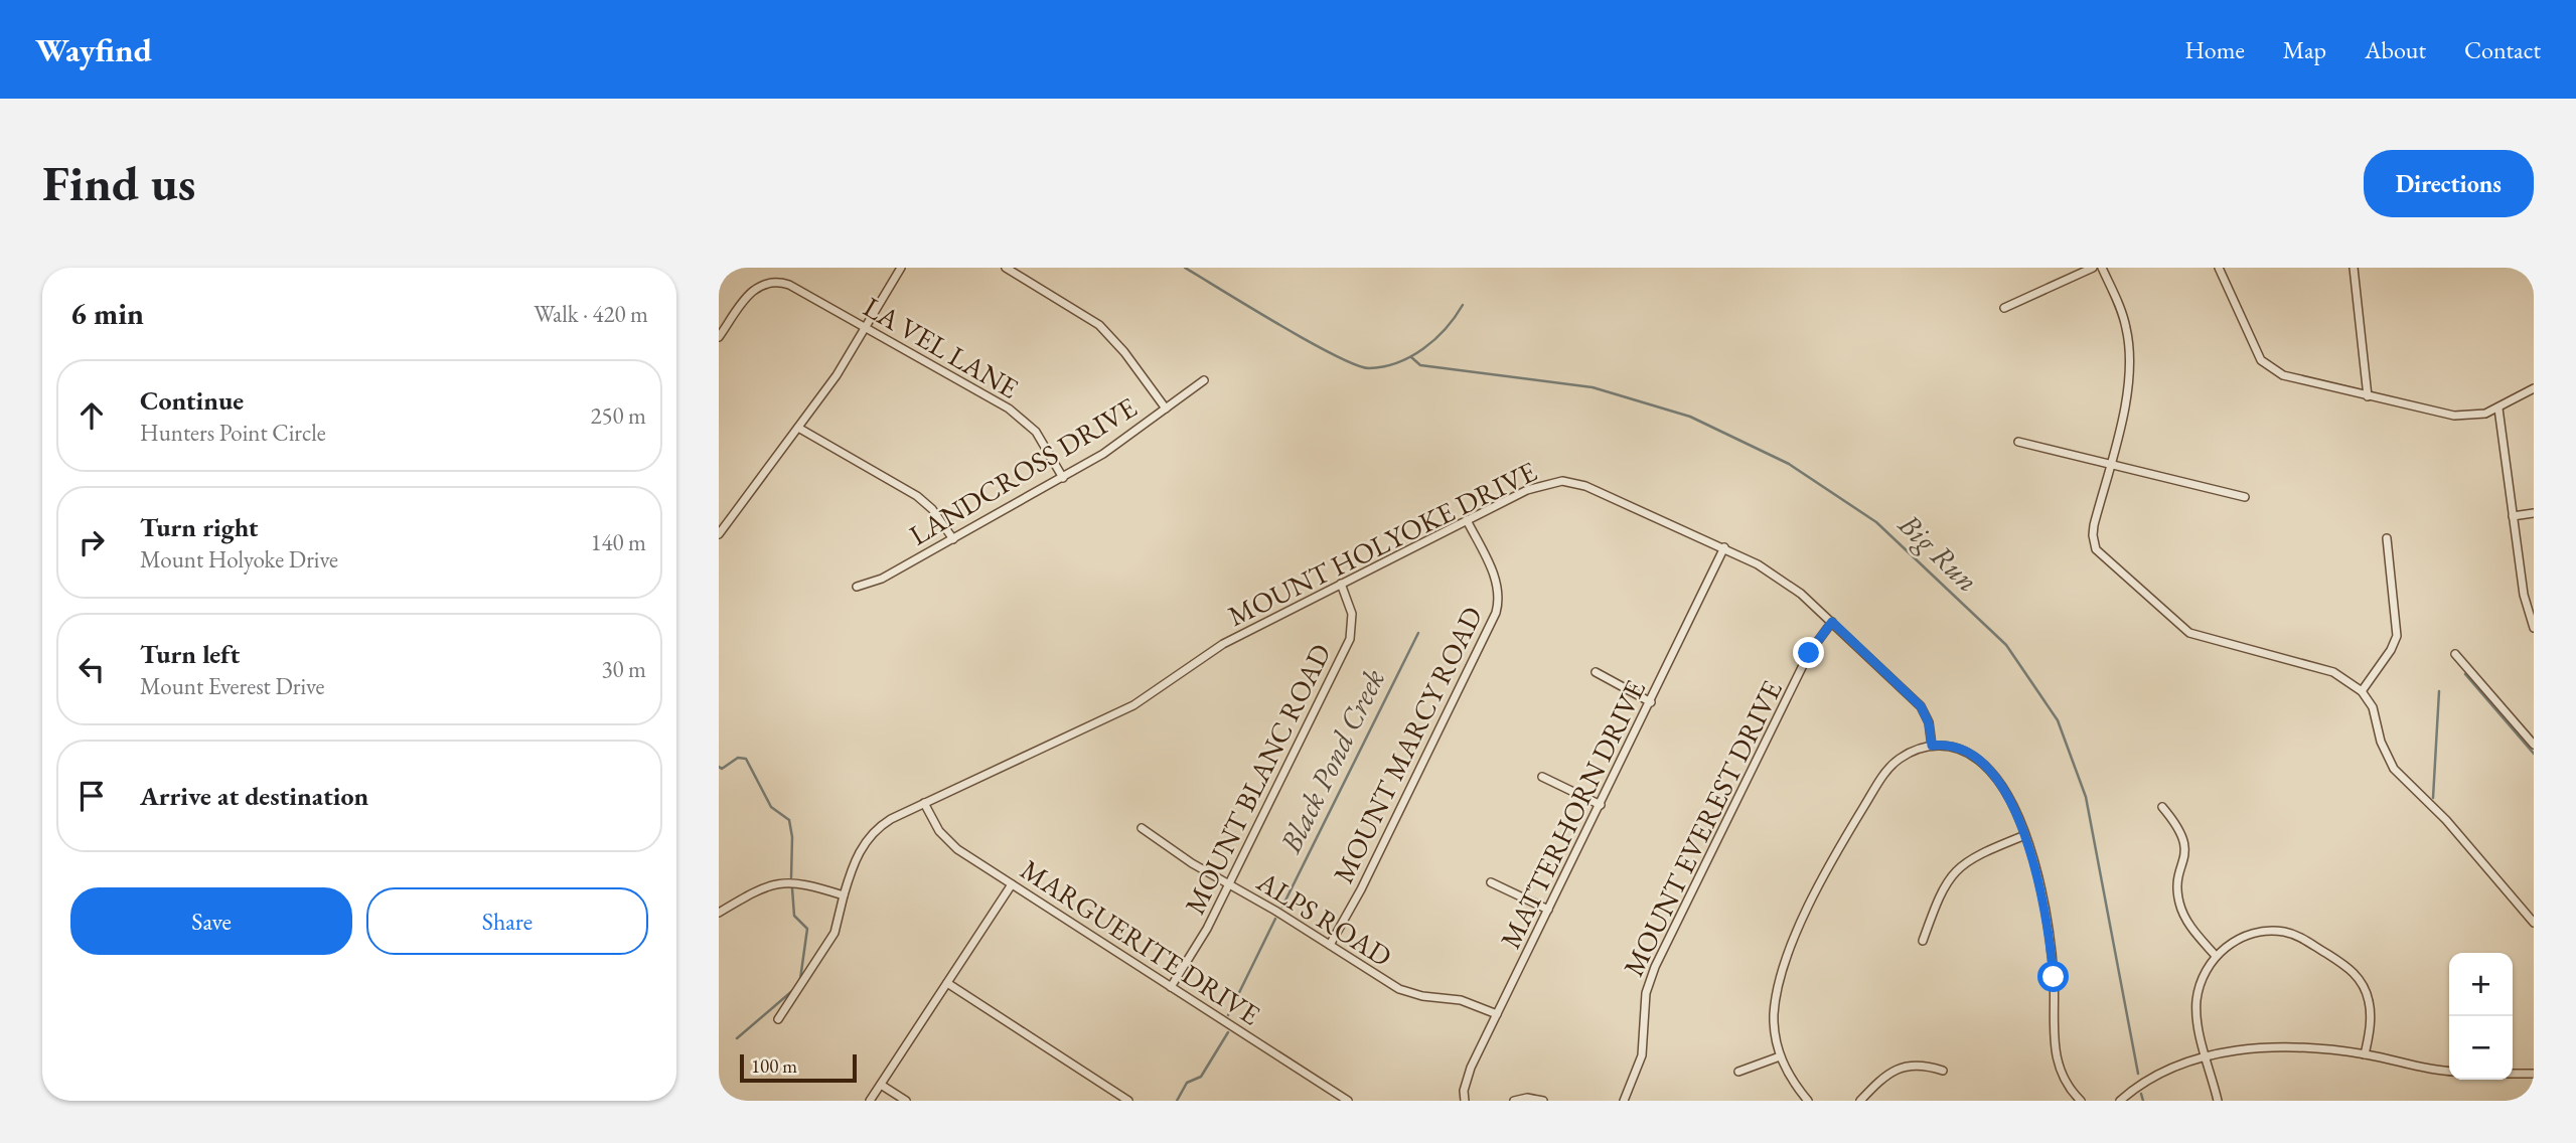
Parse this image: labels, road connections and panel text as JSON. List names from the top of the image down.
{
  "streets": {
    "street": [
      "LA VEL LANE",
      "LANDCROSS DRIVE",
      "MOUNT HOLYOKE DRIVE",
      "MOUNT MARCY ROAD",
      "MOUNT BLANC ROAD",
      "MATTERHORN DRIVE",
      "MOUNT EVEREST DRIVE",
      "ALPS ROAD",
      "MARGUERITE DRIVE"
    ]
  },
  "crossings": [
    ["LA VEL LANE", "LANDCROSS DRIVE"],
    ["MOUNT HOLYOKE DRIVE", "MOUNT MARCY ROAD"],
    ["MOUNT HOLYOKE DRIVE", "MOUNT BLANC ROAD"],
    ["MOUNT HOLYOKE DRIVE", "MATTERHORN DRIVE"],
    ["MOUNT HOLYOKE DRIVE", "MOUNT EVEREST DRIVE"],
    ["MOUNT HOLYOKE DRIVE", "MARGUERITE DRIVE"],
    ["MOUNT MARCY ROAD", "ALPS ROAD"],
    ["MOUNT BLANC ROAD", "ALPS ROAD"],
    ["MOUNT BLANC ROAD", "MARGUERITE DRIVE"],
    ["MATTERHORN DRIVE", "ALPS ROAD"]
  ],
  "water": ["Big Run", "Black Pond Creek"],
  "scale_bar": "100 m",
  "page": {
    "header": "Wayfind",
    "nav": [
      "Home",
      "Map",
      "About",
      "Contact"
    ],
    "buttons": [
      "Directions",
      ["Save", "Share"]
    ],
    "title": "Find us",
    "heading": ["6 min", "Walk · 420 m"],
    "list": [
      ["Continue", "Hunters Point Circle", "250 m"],
      ["Turn right", "Mount Holyoke Drive", "140 m"],
      ["Turn left", "Mount Everest Drive", "30 m"],
      "Arrive at destination"
    ],
    "map_buttons": ["+", "−"],
    "scale": "100 m"
  }
}
